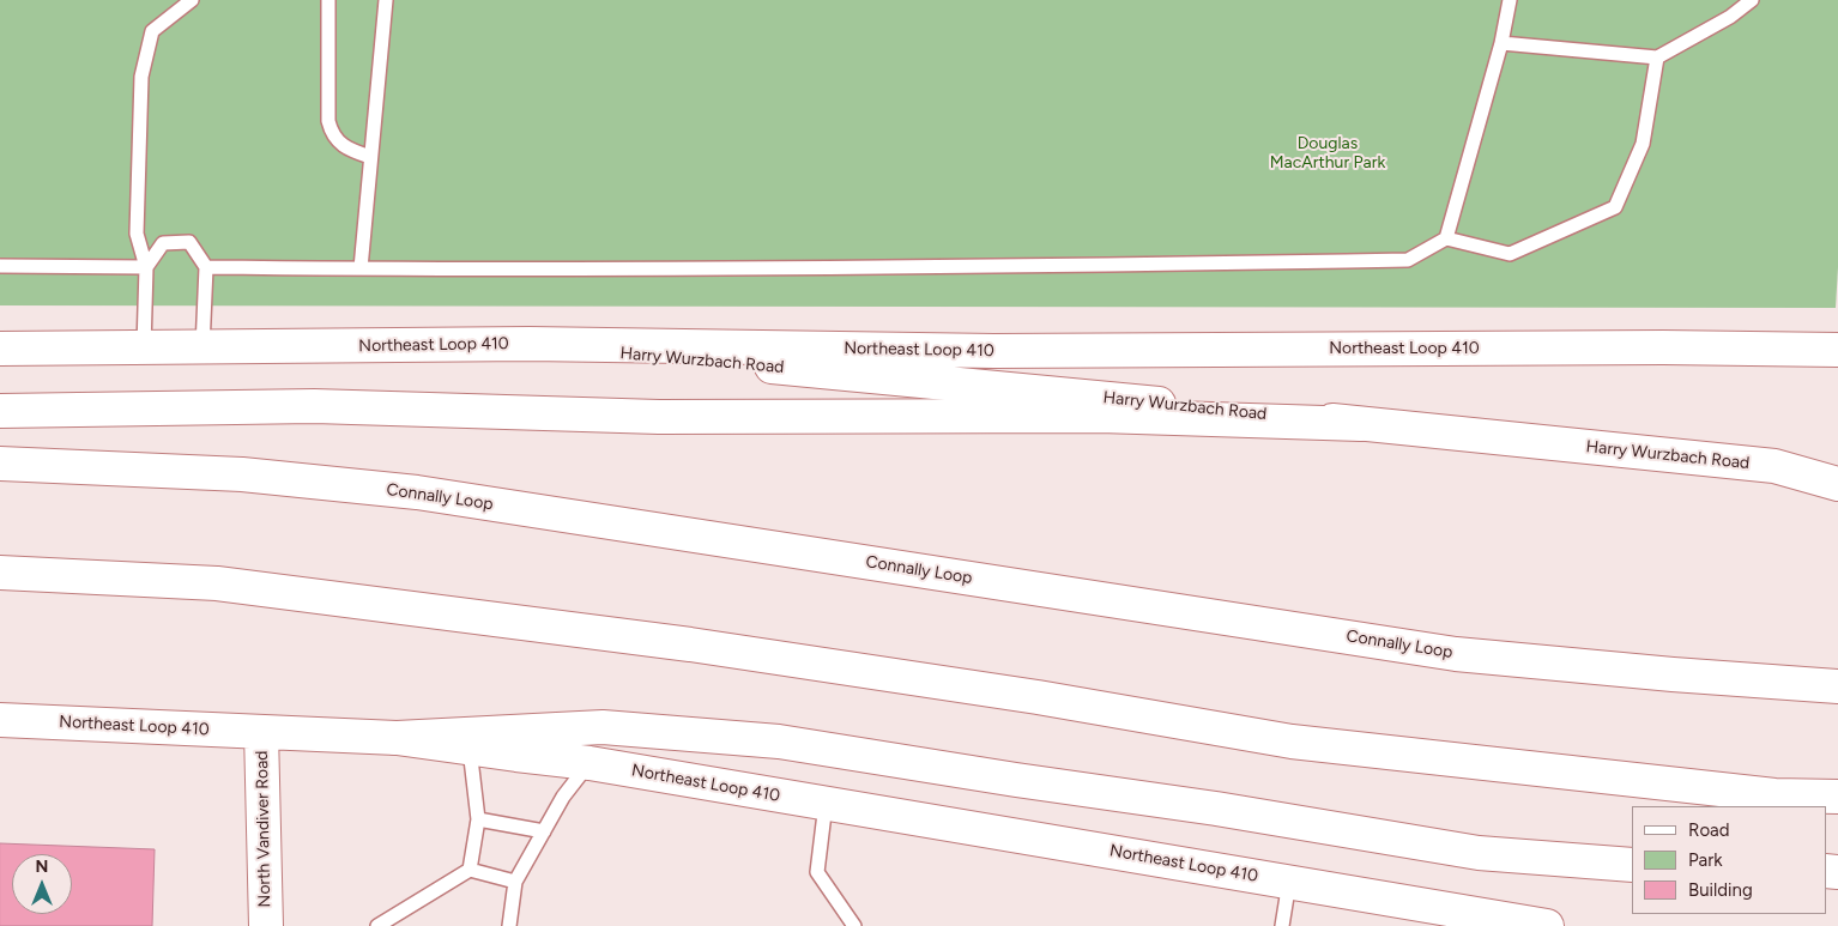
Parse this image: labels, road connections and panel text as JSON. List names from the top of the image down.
{
  "streets": {
    "main road": [
      "Northeast Loop 410",
      "Harry Wurzbach Road",
      "Connally Loop",
      "North Vandiver Road"
    ]
  },
  "crossings": [
    ["Northeast Loop 410", "Harry Wurzbach Road"],
    ["Northeast Loop 410", "North Vandiver Road"]
  ],
  "parks": ["Douglas MacArthur Park"],
  "legend": ["Road", "Park", "Building"],
  "north": "top"
}
